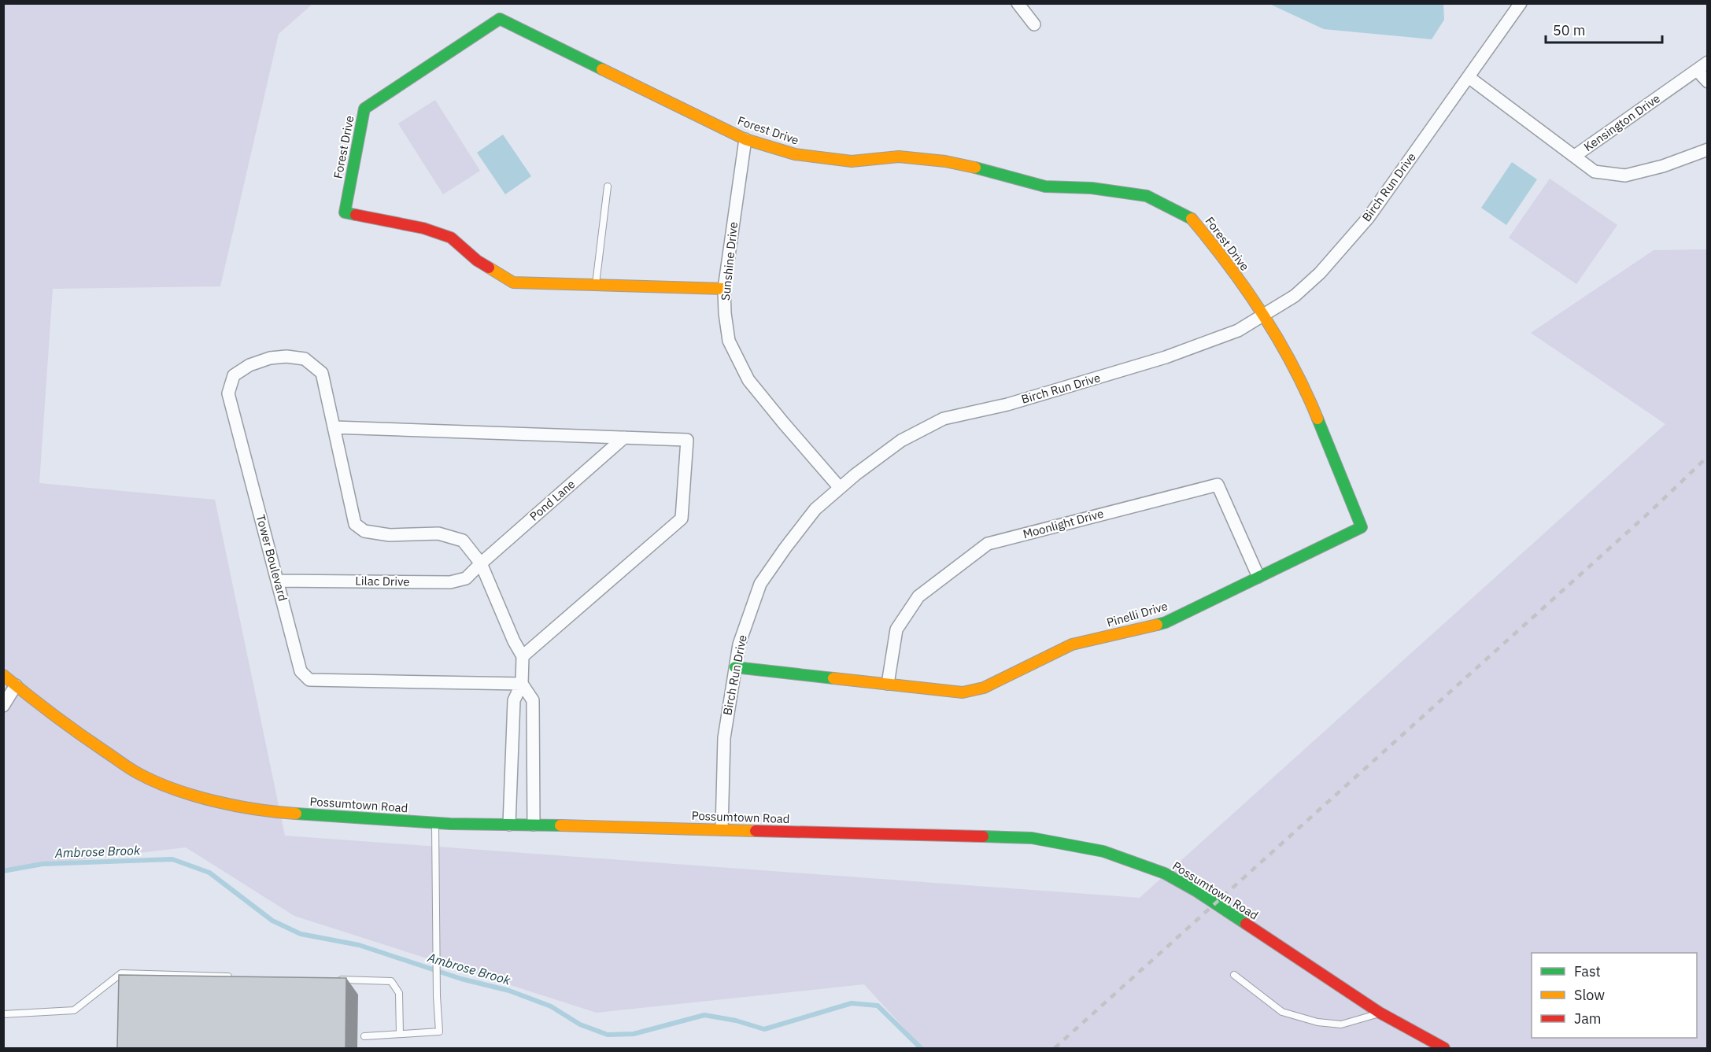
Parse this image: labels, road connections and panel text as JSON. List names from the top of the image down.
{
  "streets": {
    "street": [
      "Kensington Drive",
      "Forest Drive",
      "Birch Run Drive",
      "Sunshine Drive",
      "Pond Lane",
      "Moonlight Drive",
      "Tower Boulevard",
      "Lilac Drive",
      "Pinelli Drive",
      "Possumtown Road"
    ]
  },
  "crossings": [
    ["Kensington Drive", "Birch Run Drive"],
    ["Forest Drive", "Birch Run Drive"],
    ["Forest Drive", "Sunshine Drive"],
    ["Forest Drive", "Pinelli Drive"],
    ["Birch Run Drive", "Sunshine Drive"],
    ["Birch Run Drive", "Pinelli Drive"],
    ["Birch Run Drive", "Possumtown Road"],
    ["Pond Lane", "Tower Boulevard"],
    ["Pond Lane", "Lilac Drive"],
    ["Moonlight Drive", "Pinelli Drive"],
    ["Tower Boulevard", "Lilac Drive"],
    ["Tower Boulevard", "Possumtown Road"]
  ],
  "water": ["Ambrose Brook"],
  "legend": ["Fast", "Slow", "Jam"],
  "scale_bar": "50 m"
}
